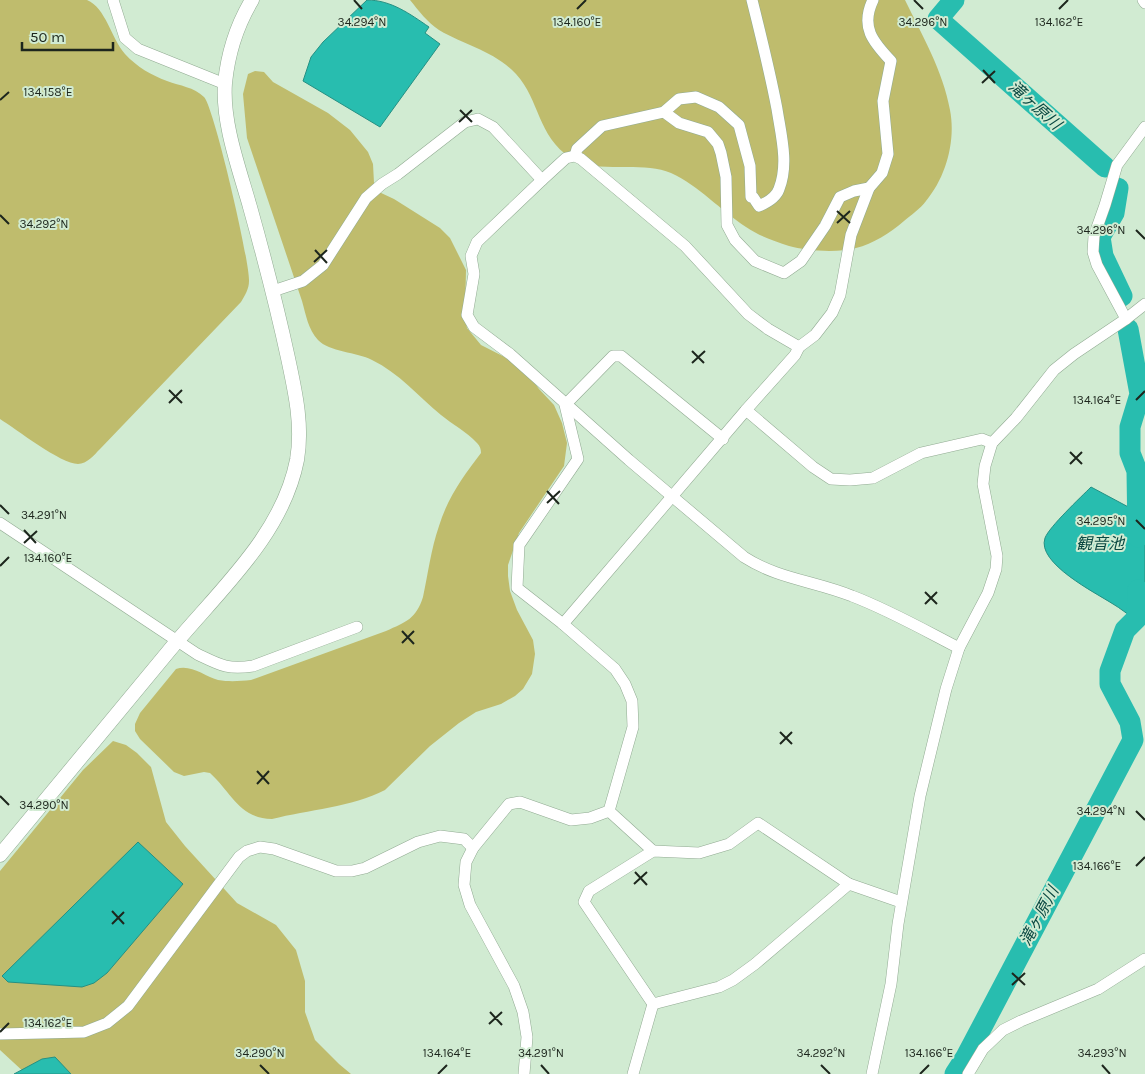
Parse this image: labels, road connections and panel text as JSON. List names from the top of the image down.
{
  "water": ["滝ヶ原川", "観音池"],
  "scale_bar": "50 m",
  "coordinates": [
    "134.160°E",
    "134.162°E",
    "34.294°N",
    "34.296°N",
    "134.158°E",
    "34.292°N",
    "134.164°E",
    "34.291°N",
    "34.295°N",
    "34.290°N",
    "134.166°E",
    "34.293°N"
  ]
}
